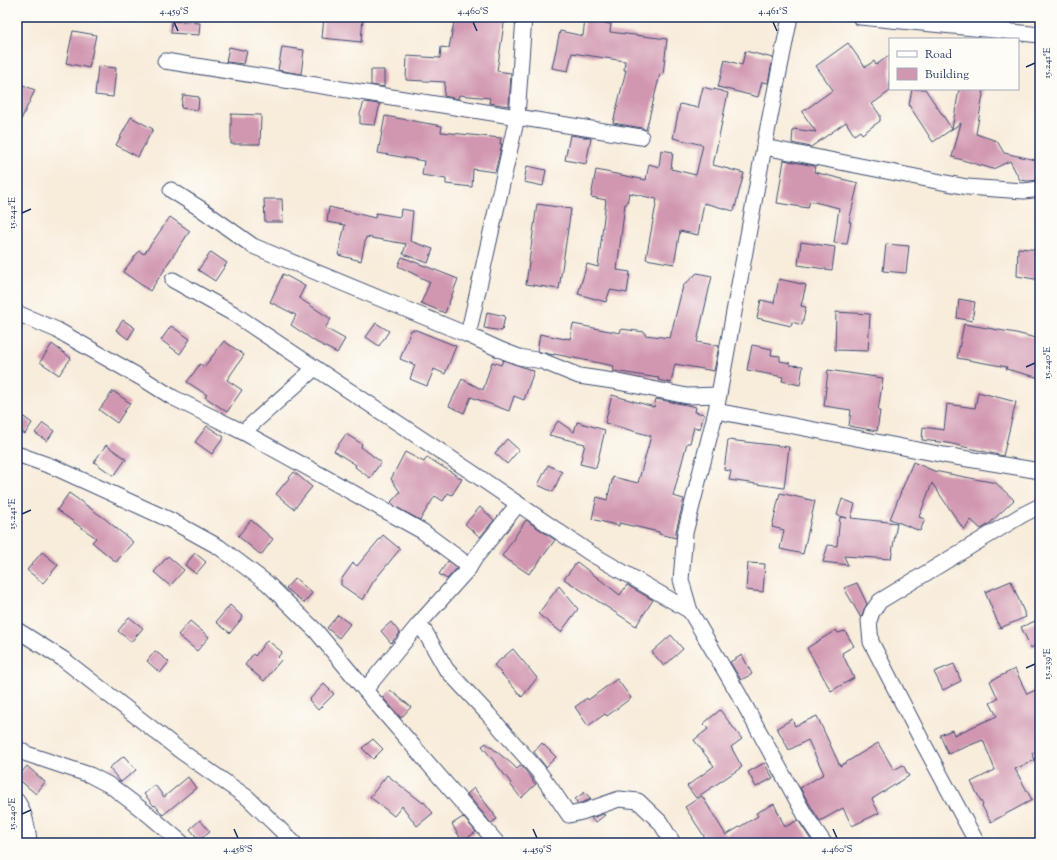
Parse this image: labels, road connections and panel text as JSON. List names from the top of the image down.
{
  "legend": ["Road", "Building"],
  "coordinates": [
    "4.459°S",
    "4.460°S",
    "4.461°S",
    "15.241°E",
    "15.242°E",
    "15.240°E",
    "15.239°E",
    "4.458°S"
  ]
}
